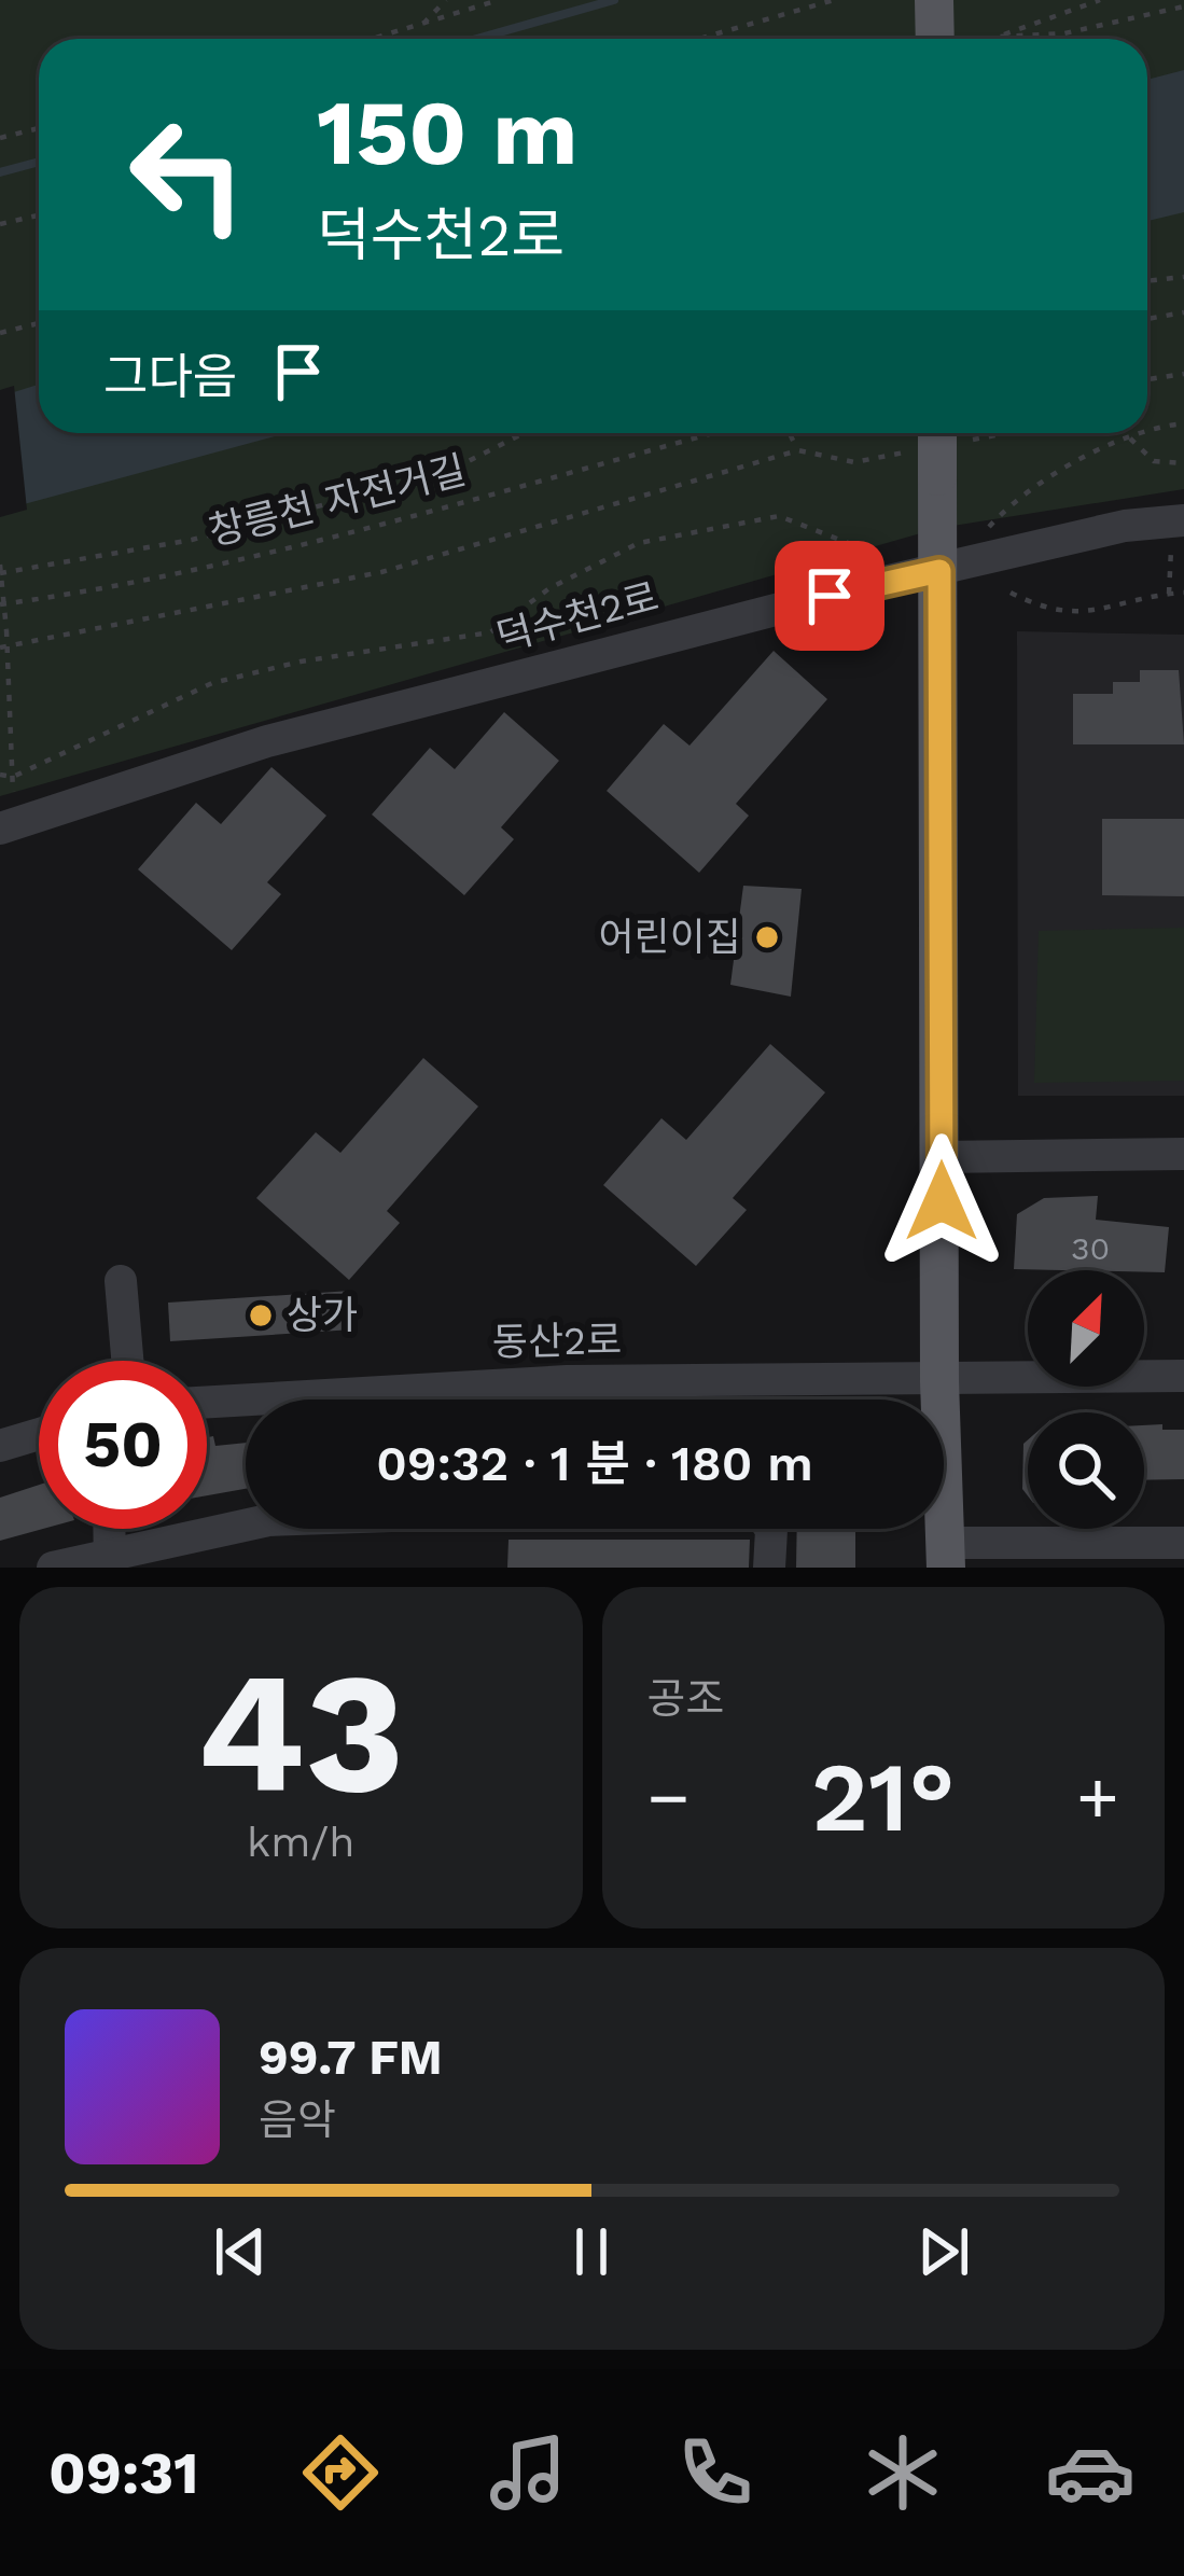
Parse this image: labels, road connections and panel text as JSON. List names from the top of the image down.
{
  "streets": {
    "street": ["덕수천2로", "동산2로"],
    "path": ["창릉천 자전거길"]
  },
  "places": ["어린이집", "상가"],
  "house_numbers": ["30"],
  "north": "top right",
  "page": {
    "turn": ["150 m", "덕수천2로"],
    "then": "그다음",
    "limit": "50",
    "trip": "09:32 · 1 분 · 180 m",
    "tile": [
      ["43", "km/h"],
      "공조"
    ],
    "heat": ["−", "21°", "+"],
    "song": ["99.7 FM", "음악"],
    "tabs": "09:31"
  }
}
